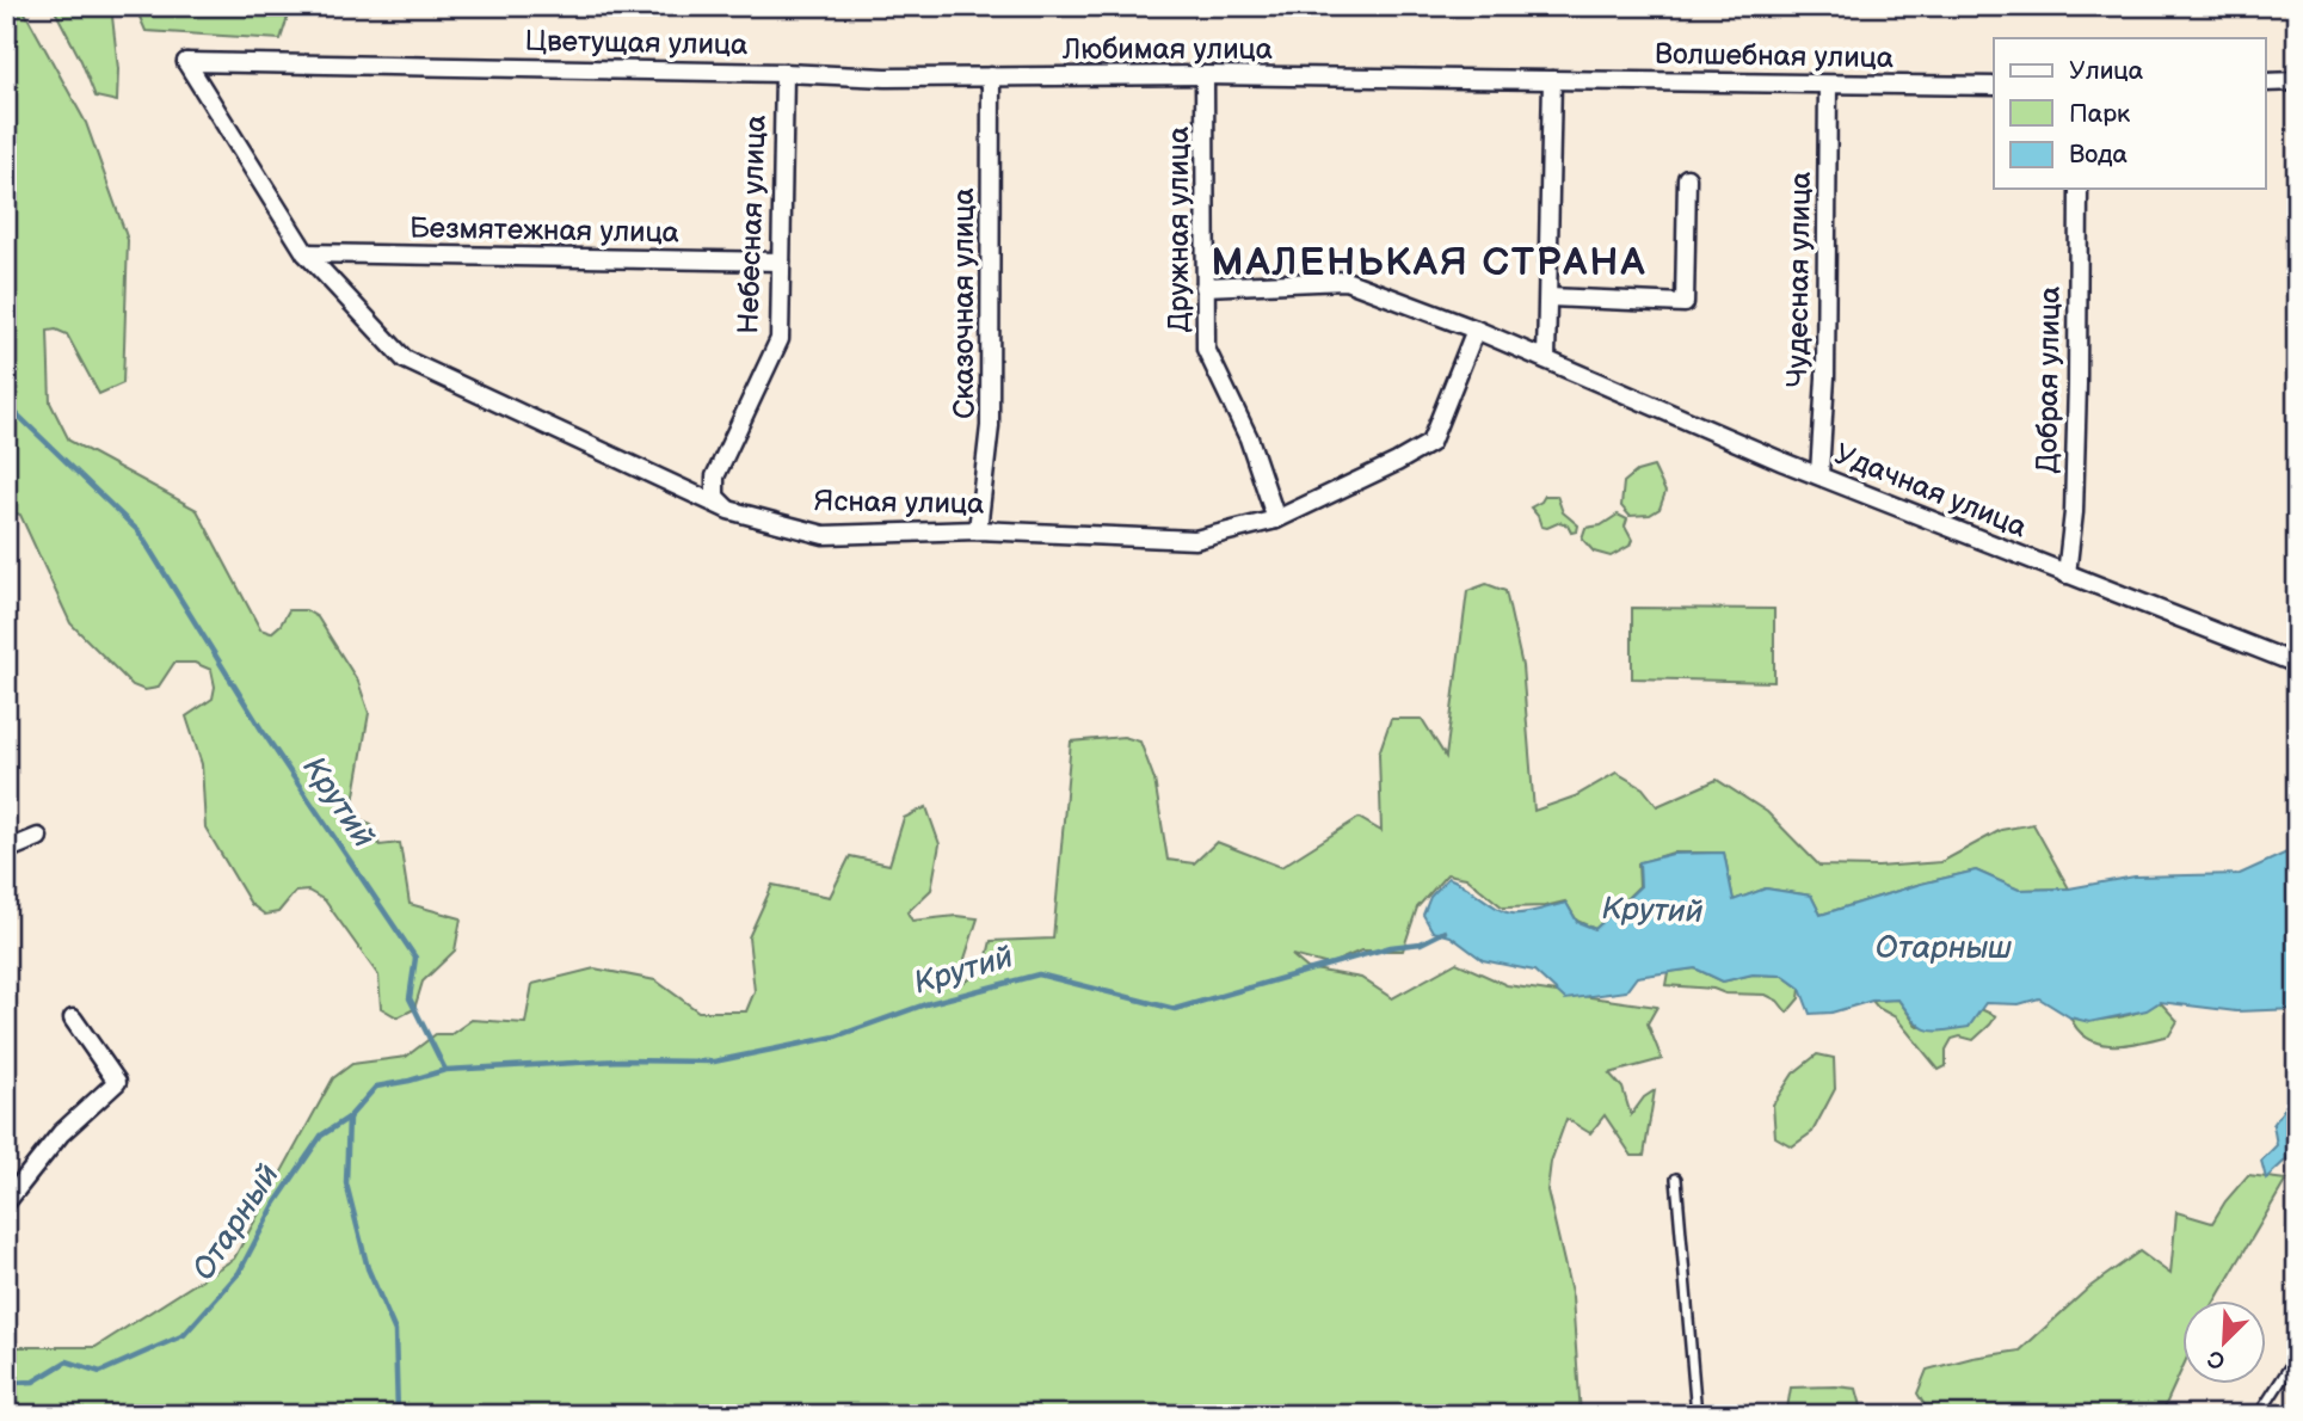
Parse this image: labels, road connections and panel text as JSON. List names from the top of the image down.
{
  "streets": {
    "street": [
      "Цветущая улица",
      "Любимая улица",
      "Волшебная улица",
      "Небесная улица",
      "Дружная улица",
      "Безмятежная улица",
      "Чудесная улица",
      "Сказочная улица",
      "Добрая улица",
      "Удачная улица",
      "Ясная улица"
    ]
  },
  "crossings": [
    ["Цветущая улица", "Любимая улица"],
    ["Цветущая улица", "Небесная улица"],
    ["Цветущая улица", "Ясная улица"],
    ["Любимая улица", "Волшебная улица"],
    ["Любимая улица", "Небесная улица"],
    ["Любимая улица", "Дружная улица"],
    ["Любимая улица", "Сказочная улица"],
    ["Волшебная улица", "Чудесная улица"],
    ["Небесная улица", "Безмятежная улица"],
    ["Небесная улица", "Ясная улица"],
    ["Дружная улица", "Удачная улица"],
    ["Дружная улица", "Ясная улица"],
    ["Безмятежная улица", "Ясная улица"],
    ["Чудесная улица", "Удачная улица"],
    ["Сказочная улица", "Ясная улица"],
    ["Добрая улица", "Удачная улица"],
    ["Удачная улица", "Ясная улица"]
  ],
  "districts": ["МАЛЕНЬКАЯ СТРАНА"],
  "water": ["Крутий", "Отарныш", "Отарный"],
  "legend": ["Улица", "Парк", "Вода"],
  "north": "bottom left"
}
